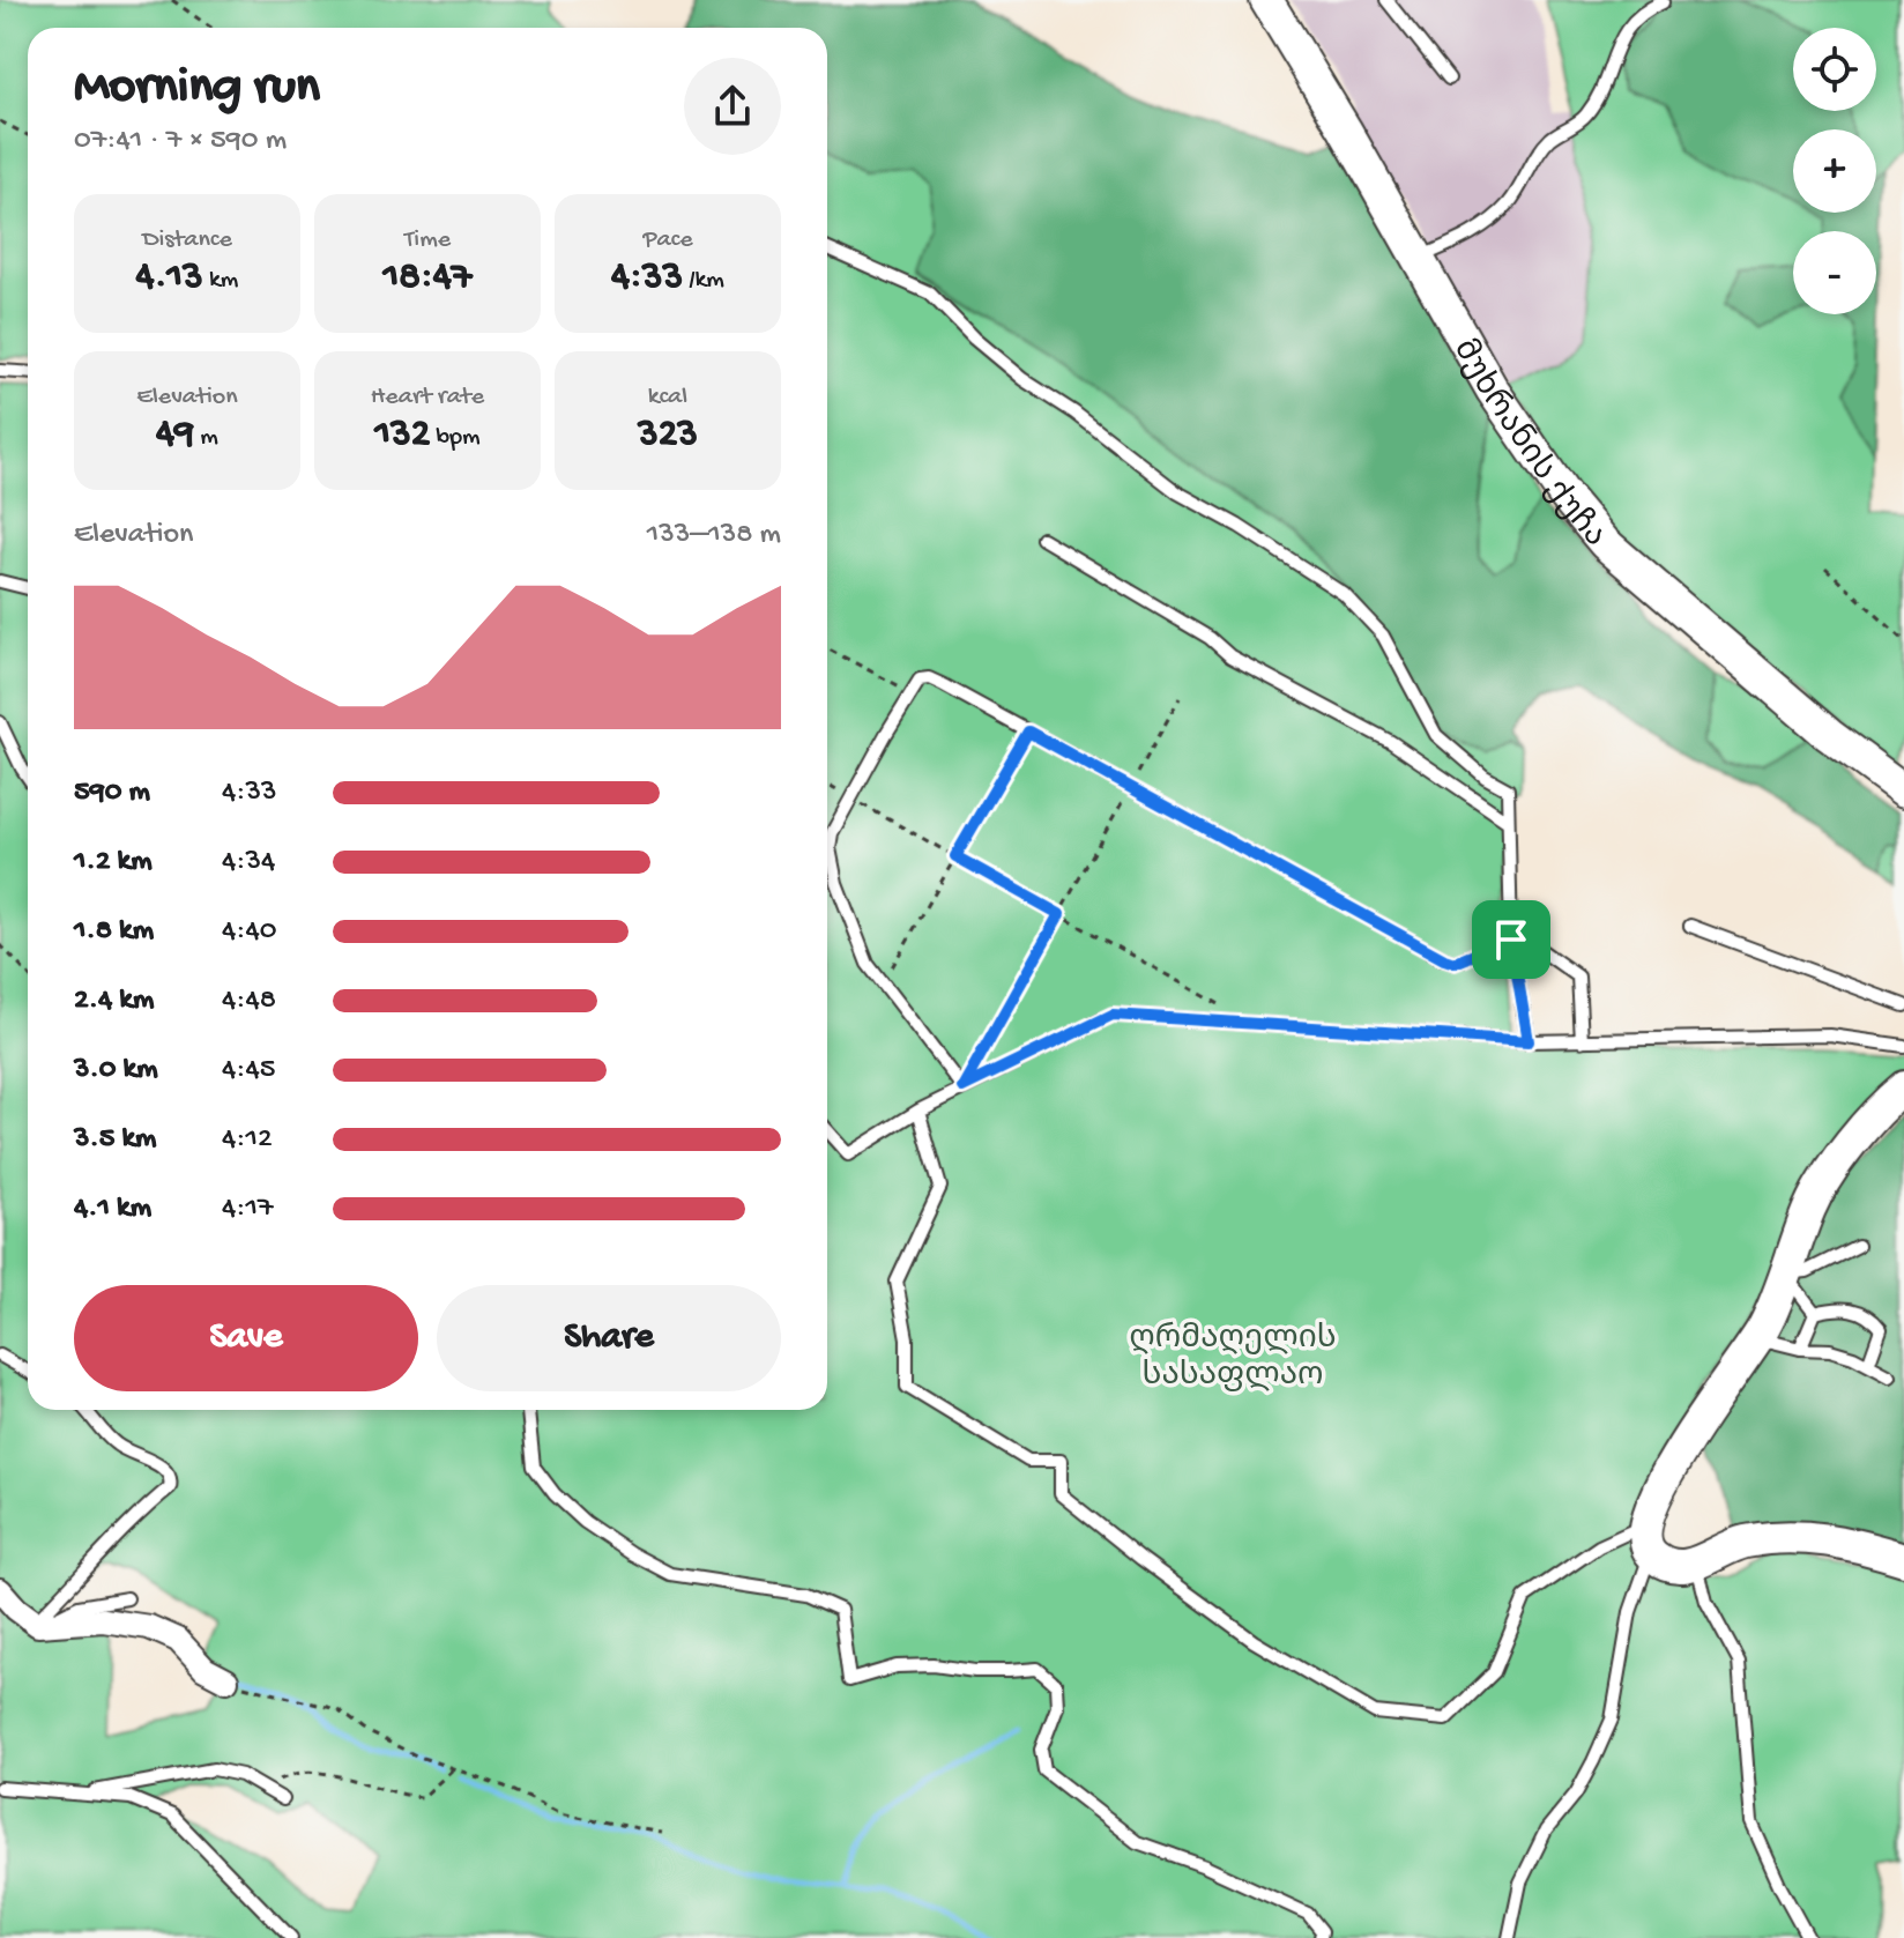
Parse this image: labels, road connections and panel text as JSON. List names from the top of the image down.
{
  "streets": {
    "street": ["მუხრანის ქუჩა"]
  },
  "parks": ["ღრმაღელის სასაფლაო"],
  "page": {
    "map_buttons": ["+", "−"],
    "heading": ["Morning run", "07:41 · 7 × 590 m"],
    "stats": [
      ["Distance", "4.13 km"],
      ["Time", "18:47"],
      ["Pace", "4:33 /km"],
      ["Elevation", "49 m"],
      ["Heart rate", "132 bpm"],
      ["kcal", "323"]
    ],
    "chart": ["Elevation", "133–138 m"],
    "list": [
      {
        "name": "590 m",
        "note": "4:33"
      },
      {
        "name": "1.2 km",
        "note": "4:34"
      },
      {
        "name": "1.8 km",
        "note": "4:40"
      },
      {
        "name": "2.4 km",
        "note": "4:48"
      },
      {
        "name": "3.0 km",
        "note": "4:45"
      },
      {
        "name": "3.5 km",
        "note": "4:12"
      },
      {
        "name": "4.1 km",
        "note": "4:17"
      }
    ],
    "buttons": ["Save", "Share"]
  }
}
